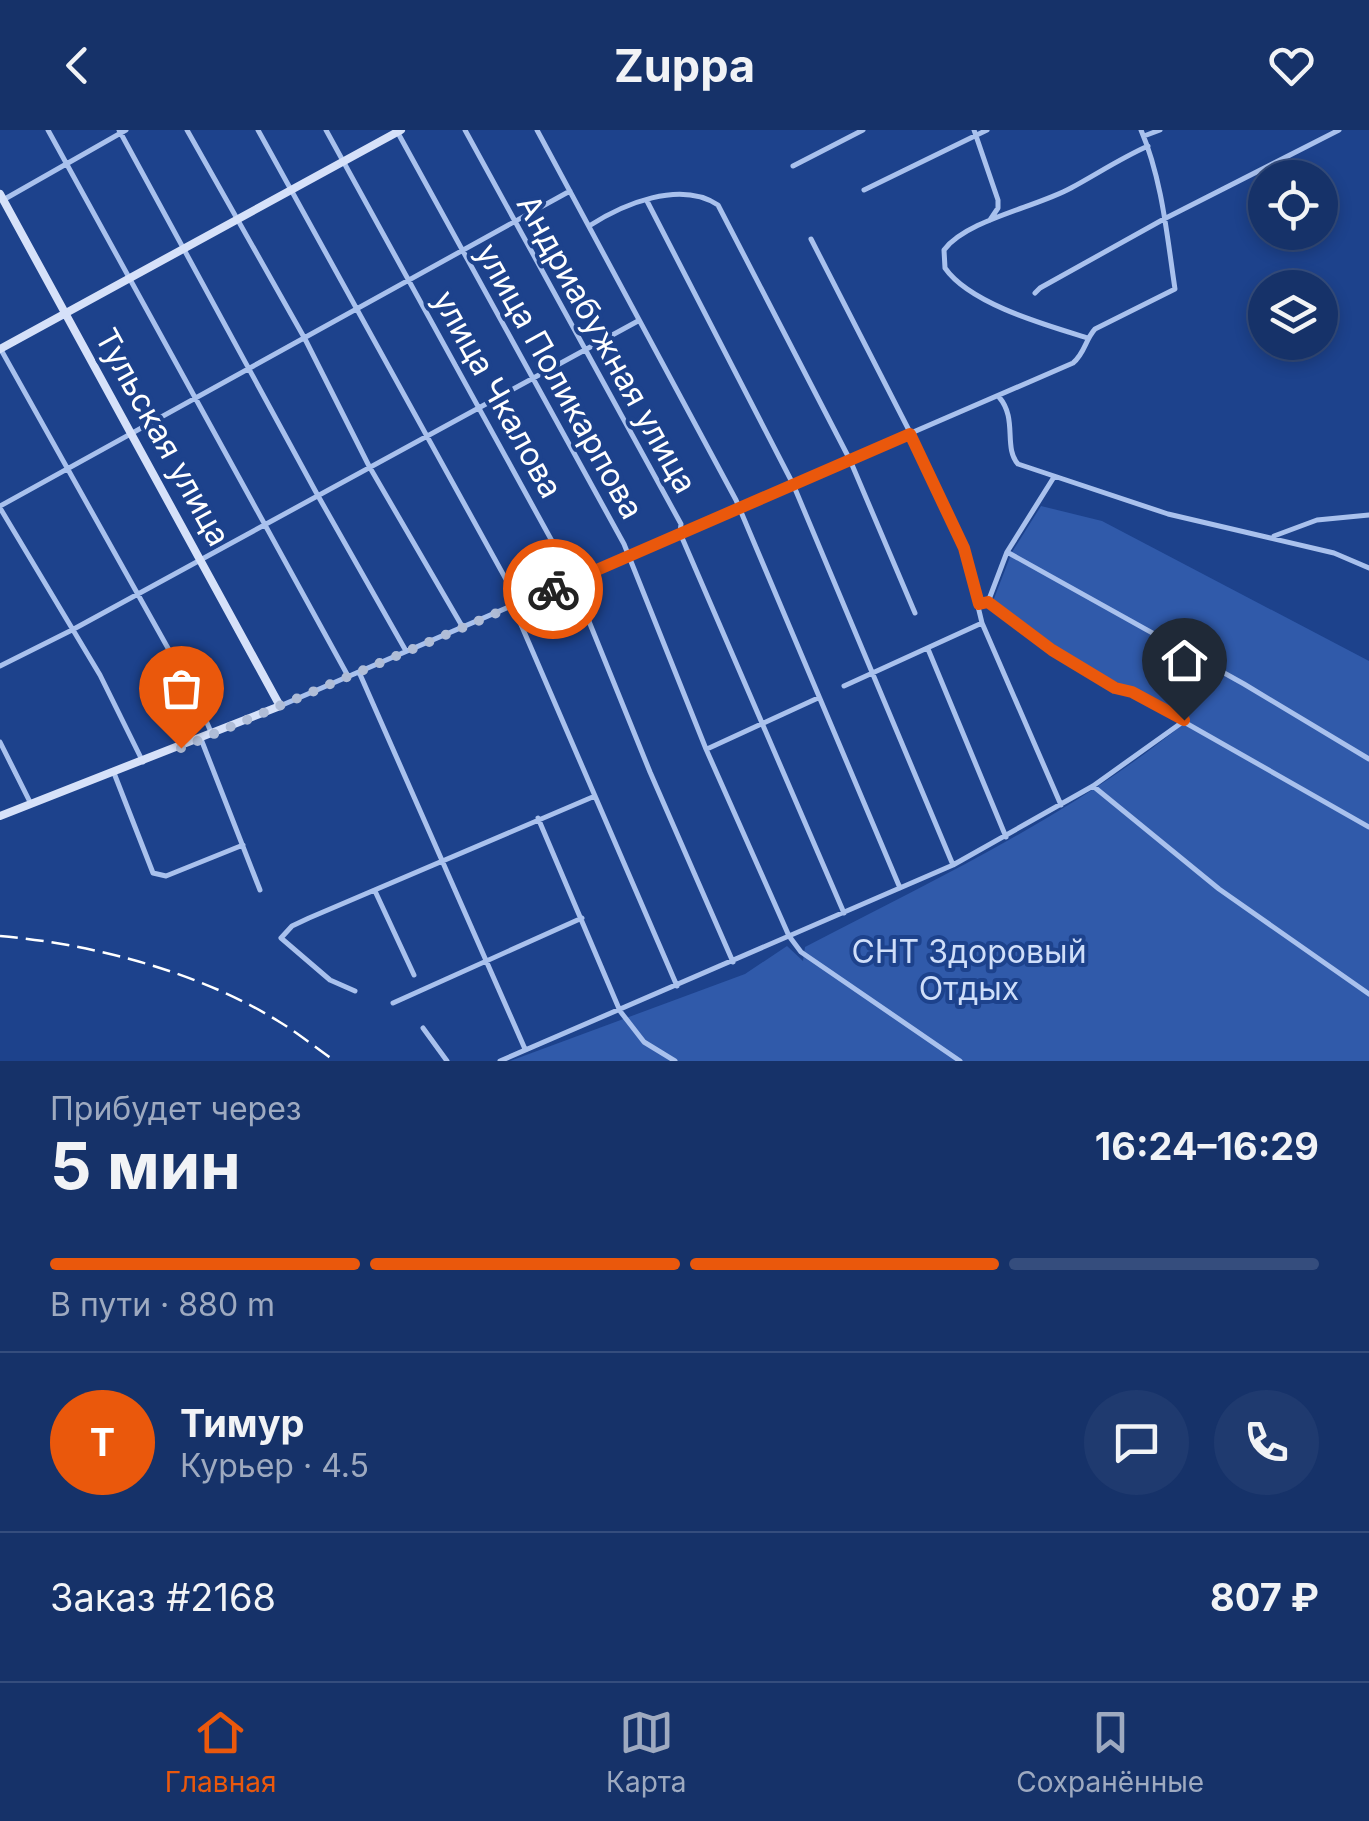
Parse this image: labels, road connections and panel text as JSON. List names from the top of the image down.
{
  "streets": {
    "main road": ["Тульская улица"],
    "street": ["Андриабужная улица", "улица Поликарпова", "улица Чкалова"]
  },
  "parks": ["СНТ Здоровый Отдых"],
  "page": {
    "header": "Zuppa",
    "heading": ["5 мин", "Прибудет через", "16:24–16:29"],
    "panel": [
      "Тимур",
      "Курьер · 4.5",
      "Заказ #2168",
      "807 ₽"
    ],
    "bar": "В пути · 880 m",
    "round": "Т",
    "tabs": ["Главная", "Карта", "Сохранённые"]
  }
}
